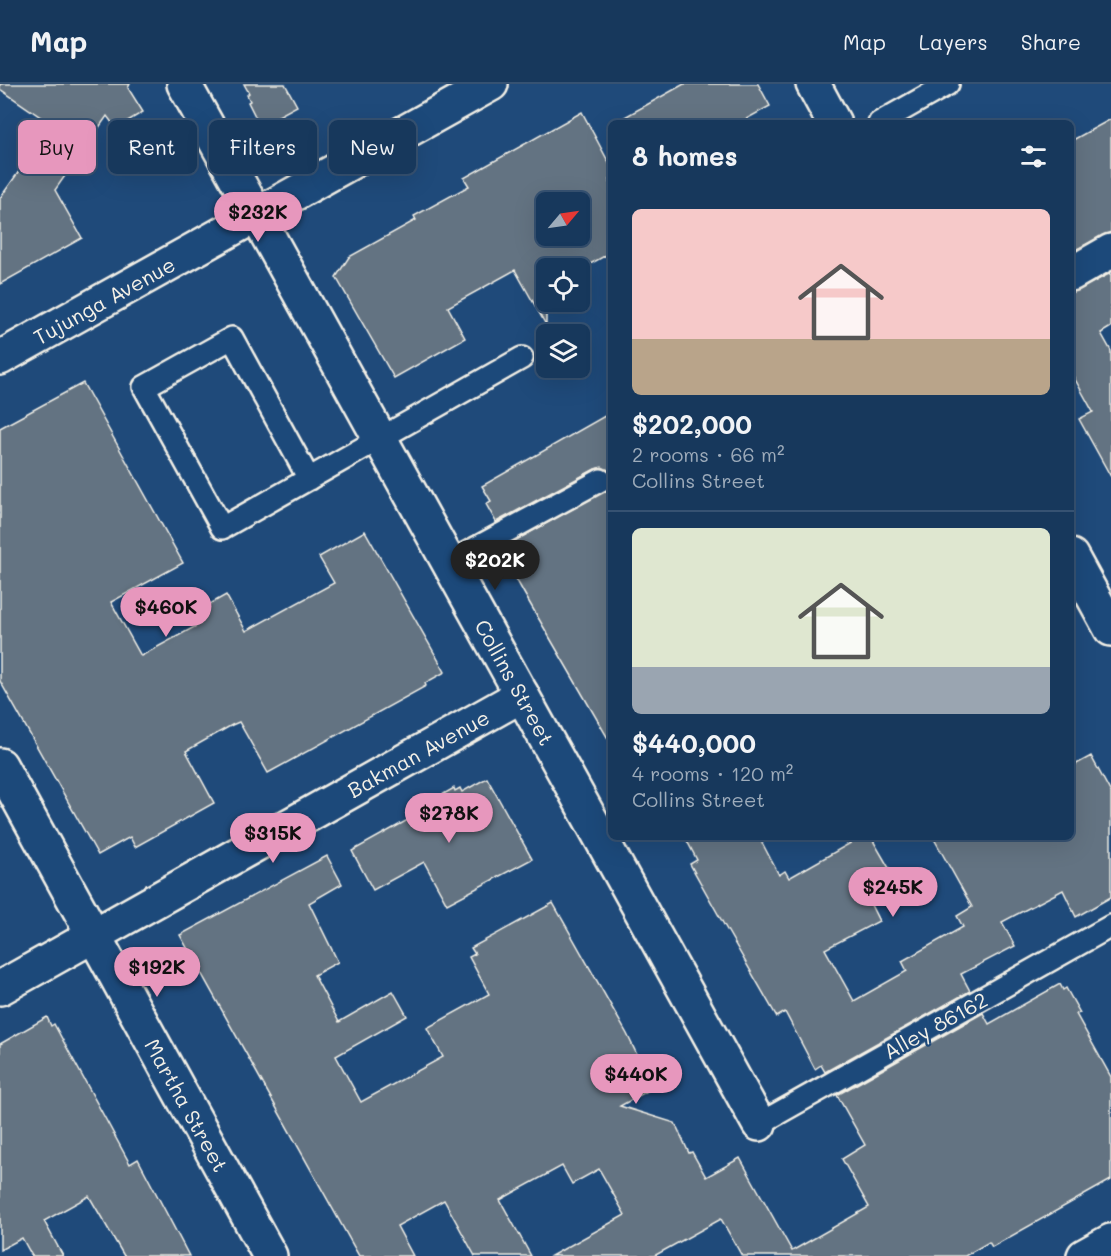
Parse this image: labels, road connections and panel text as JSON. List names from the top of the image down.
{
  "streets": {
    "street": [
      "Tujunga Avenue",
      "Collins Street",
      "Bakman Avenue",
      "Martha Street"
    ],
    "lane": ["Alley 86162"]
  },
  "crossings": [
    ["Tujunga Avenue", "Collins Street"],
    ["Collins Street", "Bakman Avenue"],
    ["Collins Street", "Alley 86162"],
    ["Bakman Avenue", "Martha Street"]
  ],
  "north": "top right",
  "page": {
    "header": "Map",
    "nav": ["Map", "Layers", "Share"],
    "chip": [
      "Buy",
      "Rent",
      "Filters",
      "New"
    ],
    "heading": "8 homes",
    "price": [
      "$232K",
      "$202K",
      "$460K",
      "$278K",
      "$315K",
      "$245K",
      "$192K",
      "$440K"
    ],
    "list": [
      {
        "name": "$202,000",
        "note": "2 rooms · 66 m² · Collins Street"
      },
      {
        "name": "$440,000",
        "note": "4 rooms · 120 m² · Collins Street"
      }
    ]
  }
}
